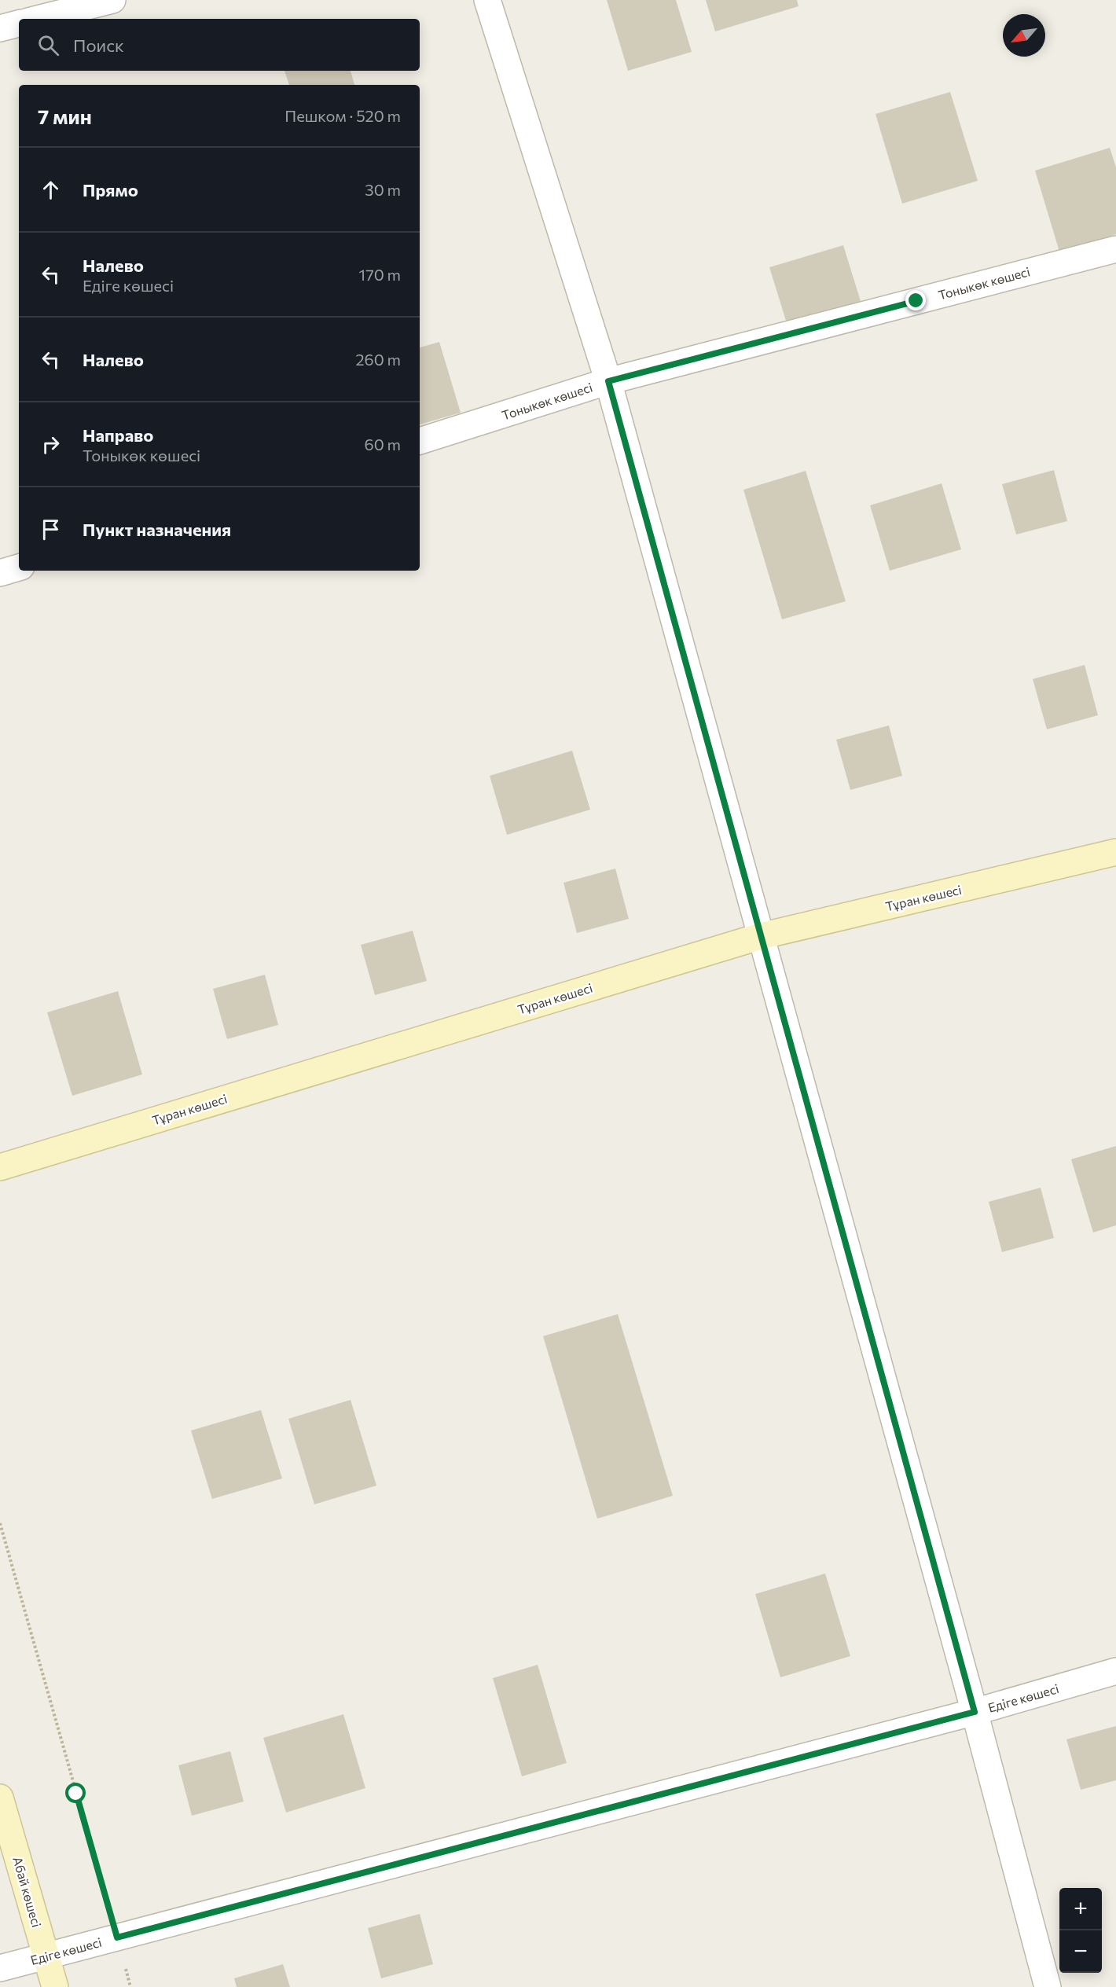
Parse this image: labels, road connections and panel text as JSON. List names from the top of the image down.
{
  "streets": {
    "street": [
      "Тоныкөк көшесі",
      "Тұран көшесі",
      "Едіге көшесі",
      "Абай көшесі"
    ]
  },
  "crossings": [
    ["Едіге көшесі", "Абай көшесі"]
  ],
  "north": "bottom left",
  "page": {
    "search": "Поиск",
    "heading": ["7 мин", "Пешком · 520 m"],
    "list": [
      ["Прямо", "30 m"],
      ["Налево", "Едіге көшесі", "170 m"],
      ["Налево", "260 m"],
      ["Направо", "Тоныкөк көшесі", "60 m"],
      "Пункт назначения"
    ],
    "map_buttons": ["+", "−"]
  }
}
